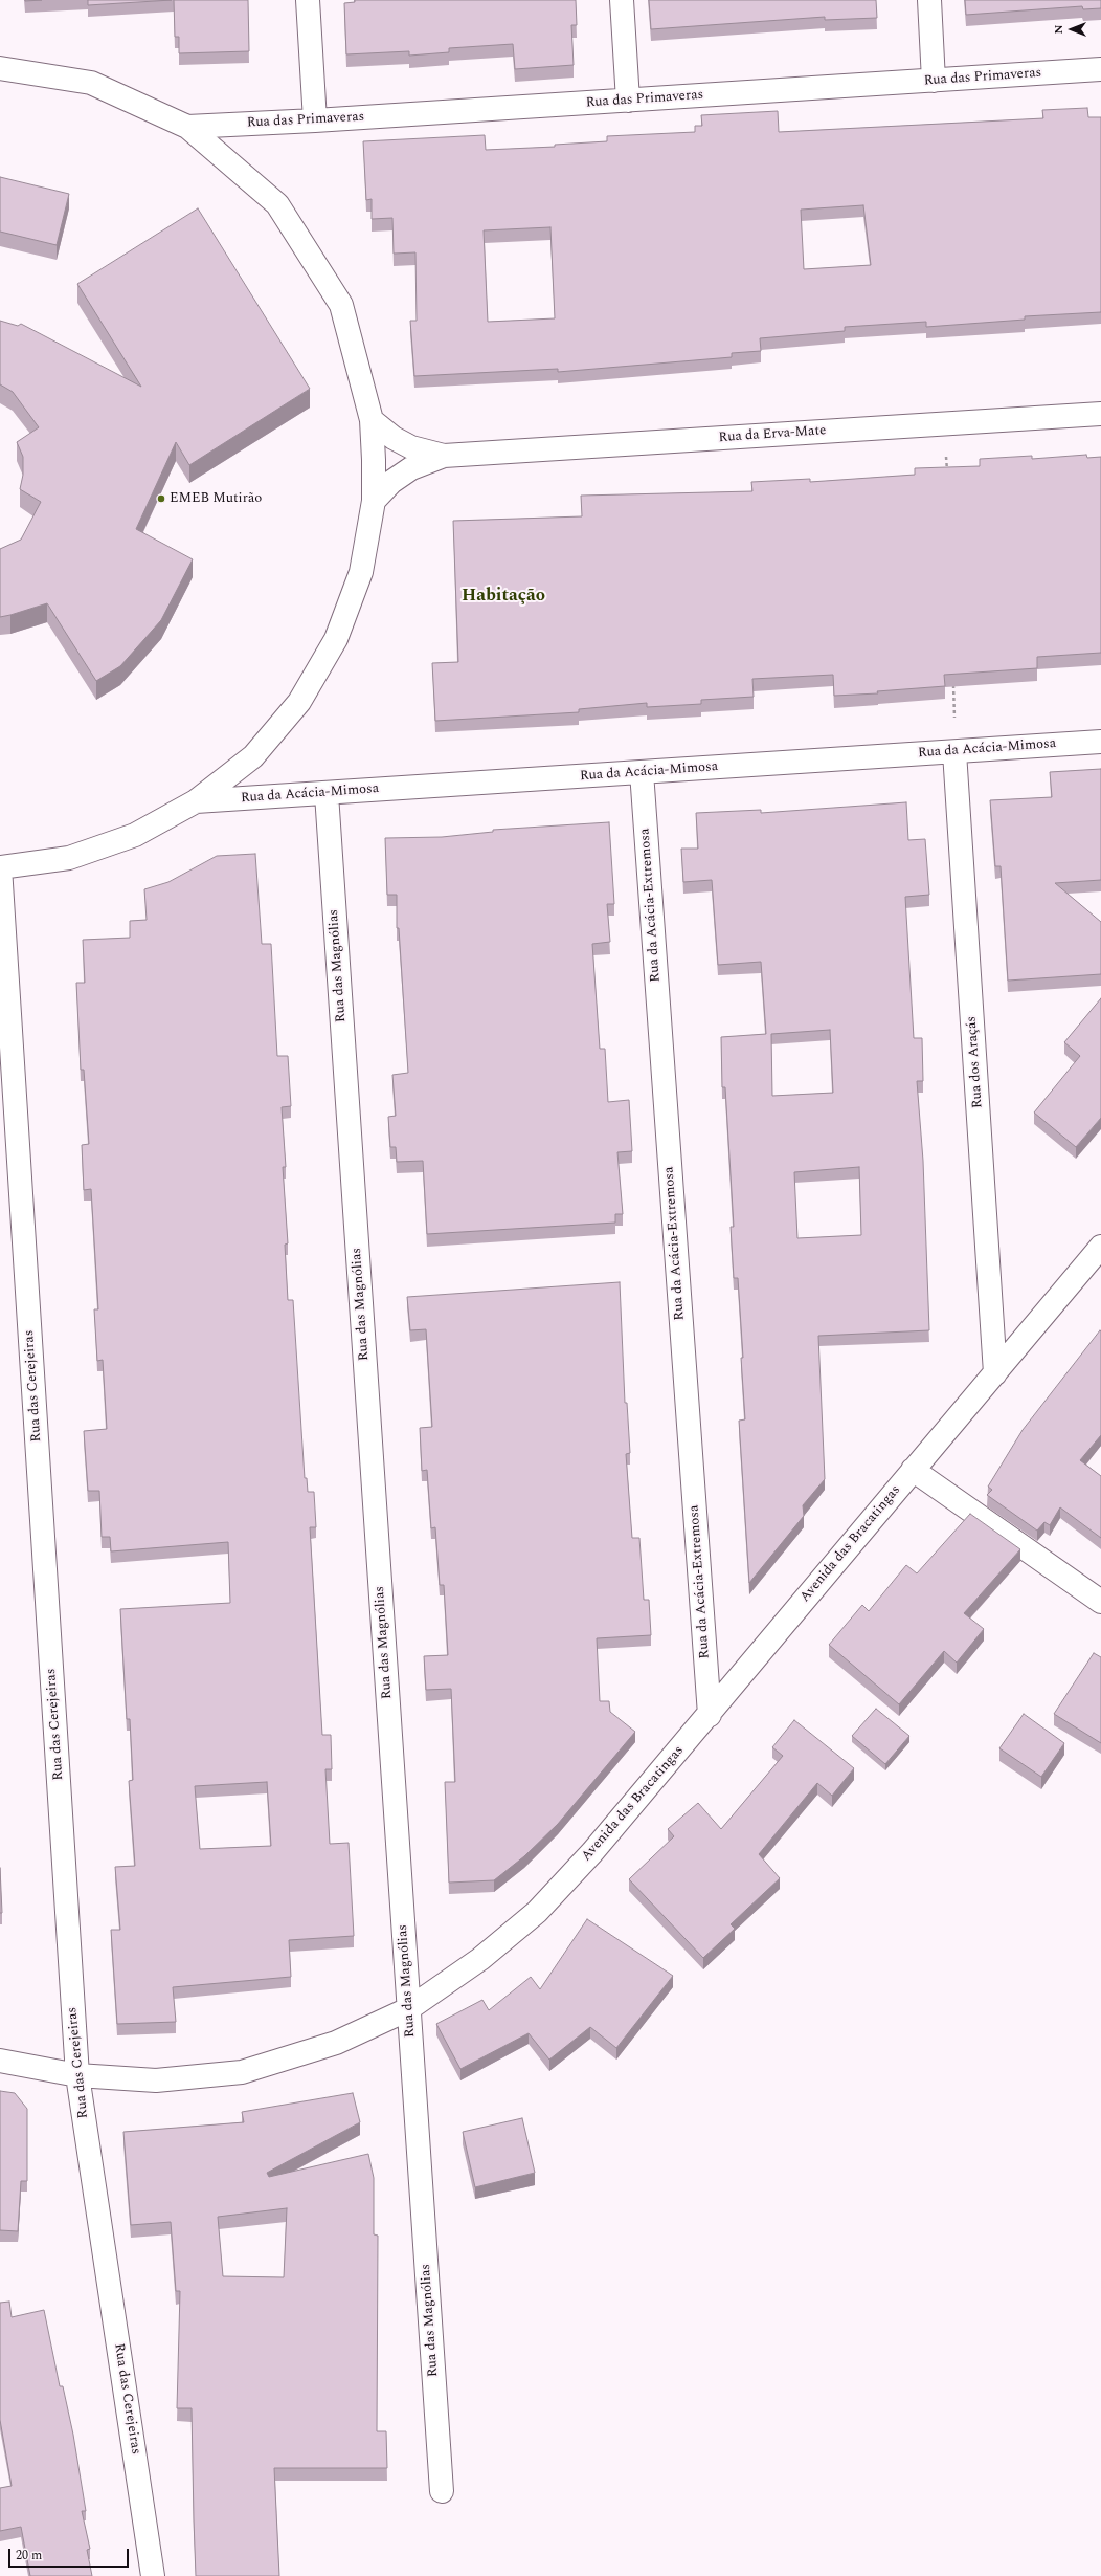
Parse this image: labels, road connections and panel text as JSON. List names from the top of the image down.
{
  "streets": {
    "street": [
      "Rua das Primaveras",
      "Rua da Erva-Mate",
      "Rua da Acácia-Mimosa",
      "Rua da Acácia-Extremosa",
      "Rua das Magnólias",
      "Rua dos Araçás",
      "Rua das Cerejeiras",
      "Avenida das Bracatingas"
    ]
  },
  "crossings": [
    ["Rua da Acácia-Mimosa", "Rua da Acácia-Extremosa"],
    ["Rua da Acácia-Mimosa", "Rua das Magnólias"],
    ["Rua da Acácia-Mimosa", "Rua dos Araçás"],
    ["Rua da Acácia-Extremosa", "Avenida das Bracatingas"],
    ["Rua das Magnólias", "Avenida das Bracatingas"],
    ["Rua dos Araçás", "Avenida das Bracatingas"],
    ["Rua das Cerejeiras", "Avenida das Bracatingas"]
  ],
  "districts": ["Habitação"],
  "places": ["EMEB Mutirão"],
  "scale_bar": "20 m",
  "north": "left"
}
